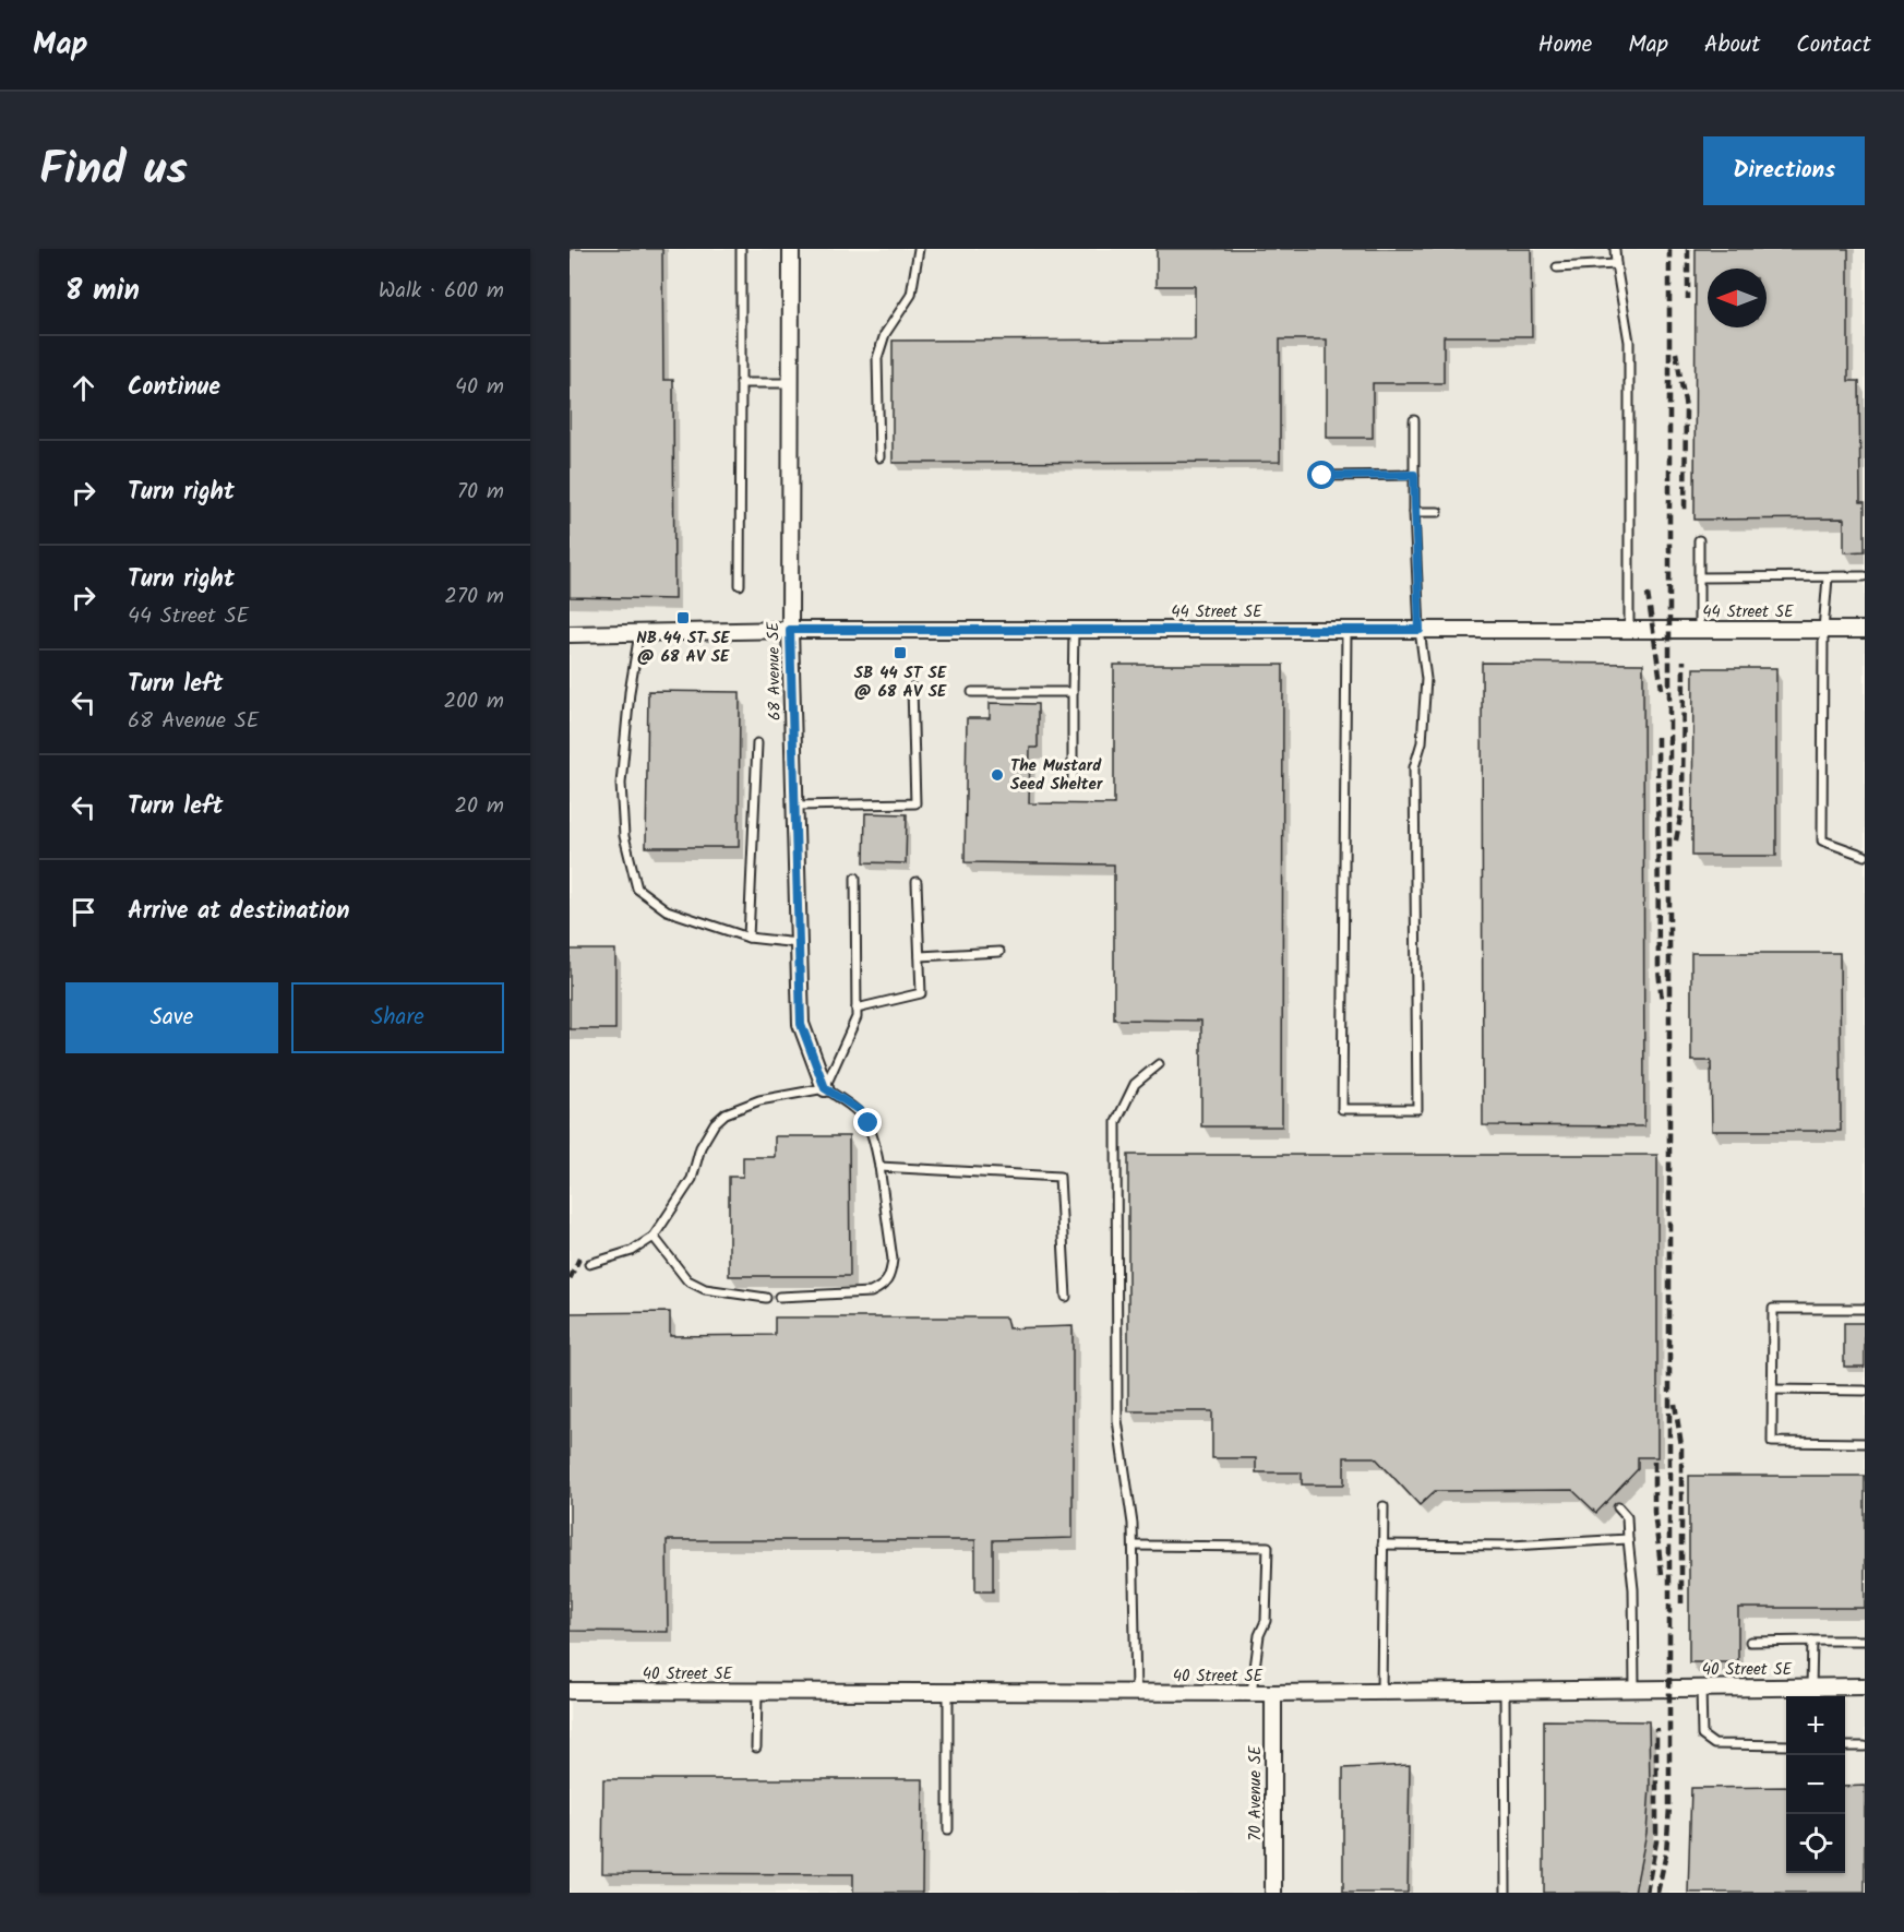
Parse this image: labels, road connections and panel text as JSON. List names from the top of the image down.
{
  "streets": {
    "street": [
      "44 Street SE",
      "68 Avenue SE",
      "40 Street SE",
      "70 Avenue SE"
    ]
  },
  "crossings": [
    ["44 Street SE", "68 Avenue SE"],
    ["40 Street SE", "70 Avenue SE"]
  ],
  "places": {
    "transit": ["NB 44 ST SE @ 68 AV SE", "SB 44 ST SE @ 68 AV SE"],
    "other": ["The Mustard Seed Shelter"]
  },
  "north": "left",
  "page": {
    "header": "Map",
    "nav": [
      "Home",
      "Map",
      "About",
      "Contact"
    ],
    "title": "Find us",
    "buttons": [
      "Directions",
      ["Save", "Share"]
    ],
    "heading": ["8 min", "Walk · 600 m"],
    "list": [
      ["Continue", "40 m"],
      ["Turn right", "70 m"],
      ["Turn right", "44 Street SE", "270 m"],
      ["Turn left", "68 Avenue SE", "200 m"],
      ["Turn left", "20 m"],
      "Arrive at destination"
    ],
    "map_buttons": ["+", "−"]
  }
}
